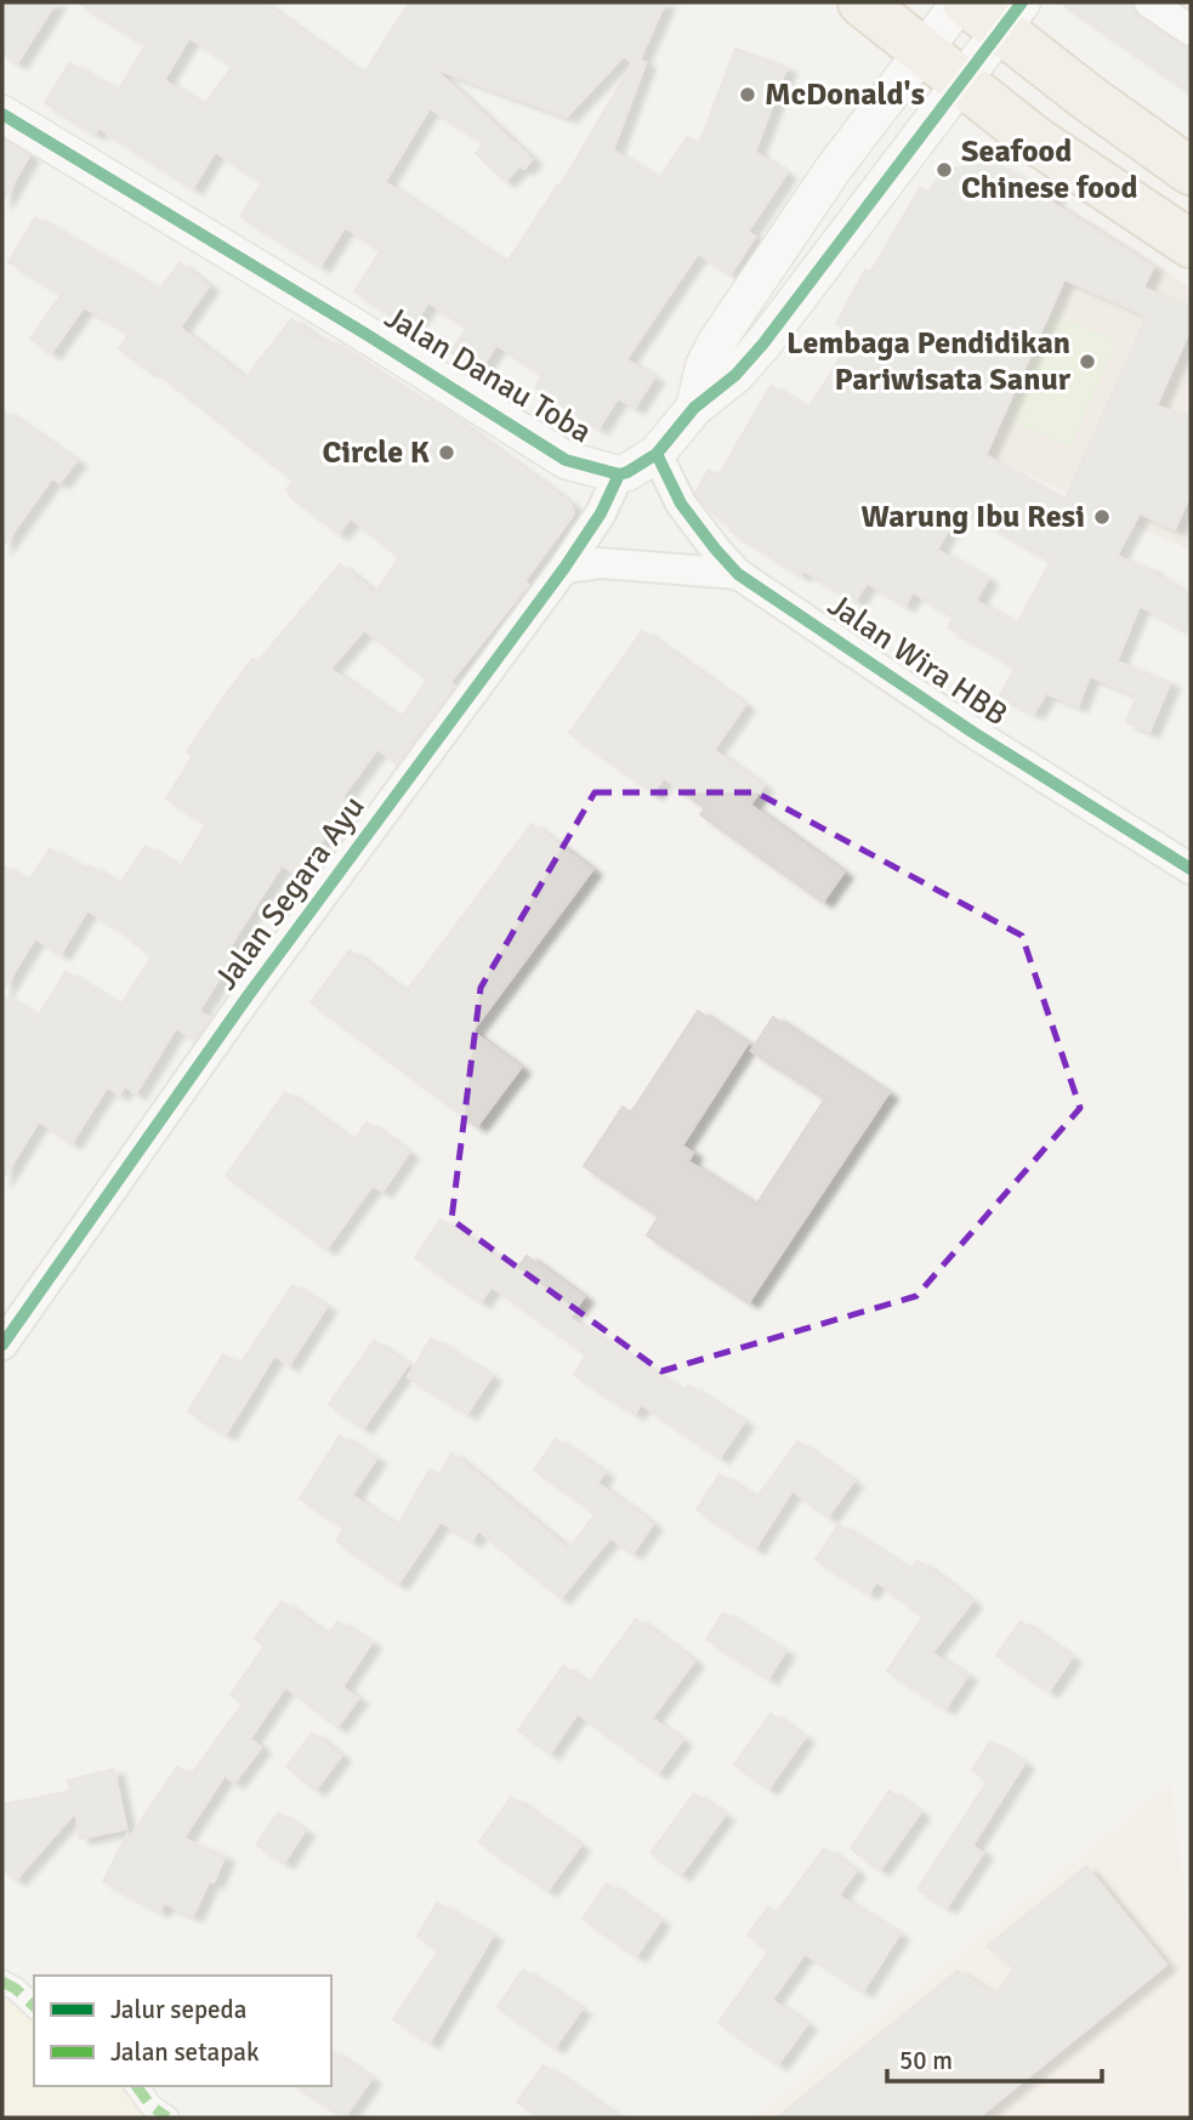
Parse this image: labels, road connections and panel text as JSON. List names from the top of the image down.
{
  "streets": {
    "street": ["Jalan Danau Toba", "Jalan Wira HBB", "Jalan Segara Ayu"]
  },
  "crossings": [
    ["Jalan Danau Toba", "Jalan Wira HBB"],
    ["Jalan Danau Toba", "Jalan Segara Ayu"]
  ],
  "places": [
    "McDonald's",
    "Seafood Chinese food",
    "Lembaga Pendidikan Pariwisata Sanur",
    "Circle K",
    "Warung Ibu Resi"
  ],
  "legend": ["Jalur sepeda", "Jalan setapak"],
  "scale_bar": "50 m"
}
